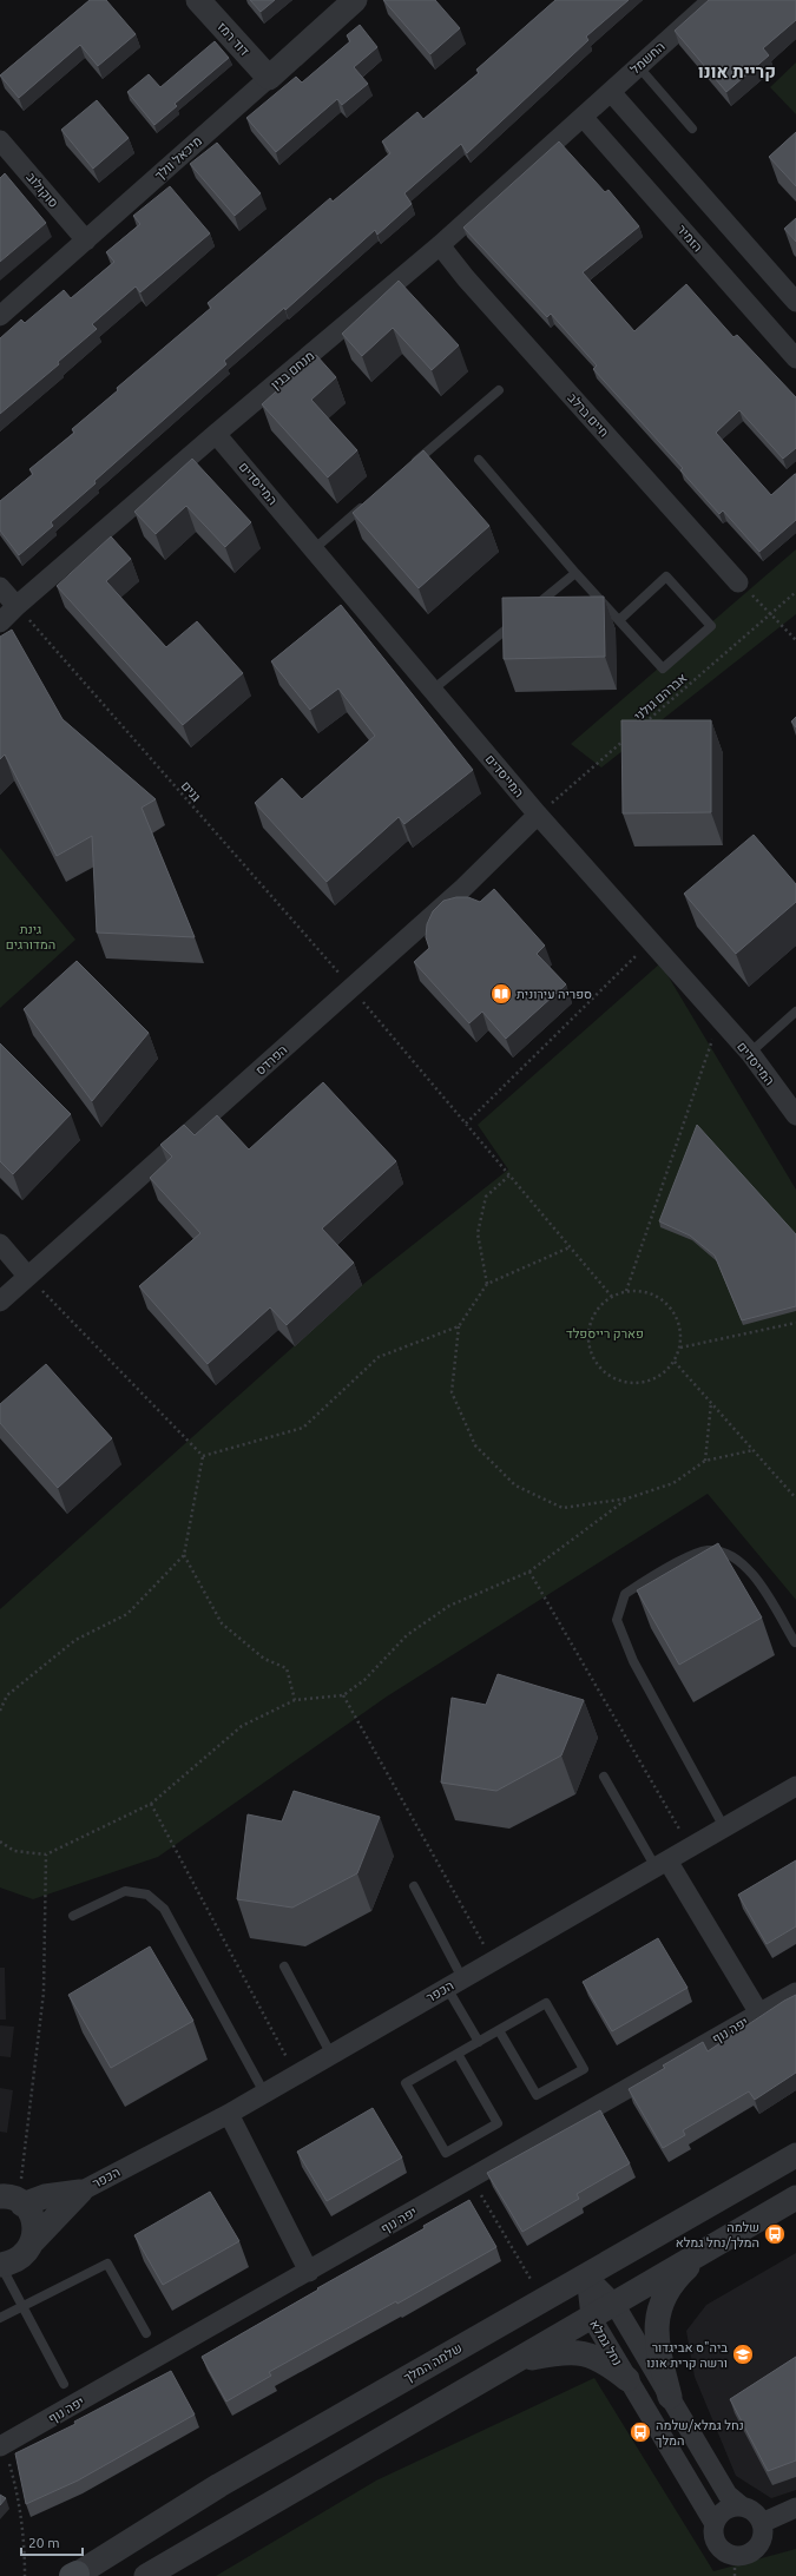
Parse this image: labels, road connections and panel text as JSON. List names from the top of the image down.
{
  "streets": {
    "street": [
      "דוד רמז",
      "החשמל",
      "מיכאל וולך",
      "סוקולוב",
      "הזמיר",
      "מנחם בגין",
      "חיים ברלב",
      "המייסדים",
      "הפרדס",
      "הכפר",
      "יפה נוף",
      "נחל גמלא",
      "שלמה המלך"
    ],
    "path": ["אברהם גולני", "גנים"]
  },
  "crossings": [
    ["דוד רמז", "מיכאל וולך"],
    ["החשמל", "הזמיר"],
    ["החשמל", "מנחם בגין"],
    ["מיכאל וולך", "סוקולוב"],
    ["הזמיר", "מנחם בגין"],
    ["מנחם בגין", "חיים ברלב"],
    ["מנחם בגין", "המייסדים"],
    ["מנחם בגין", "גנים"],
    ["המייסדים", "אברהם גולני"],
    ["המייסדים", "הפרדס"],
    ["אברהם גולני", "הפרדס"],
    ["גנים", "הפרדס"],
    ["נחל גמלא", "שלמה המלך"]
  ],
  "districts": ["קריית אונו"],
  "parks": ["גינת המדורגים", "פארק רייספלד"],
  "places": {
    "library": ["ספריה עירונית"],
    "bus stop": ["שלמה המלך/נחל גמלא", "נחל גמלא/שלמה המלך"],
    "school or university": ["ביה\"ס אביגדור ורשה קרית אונו"]
  },
  "scale_bar": "20 m"
}
